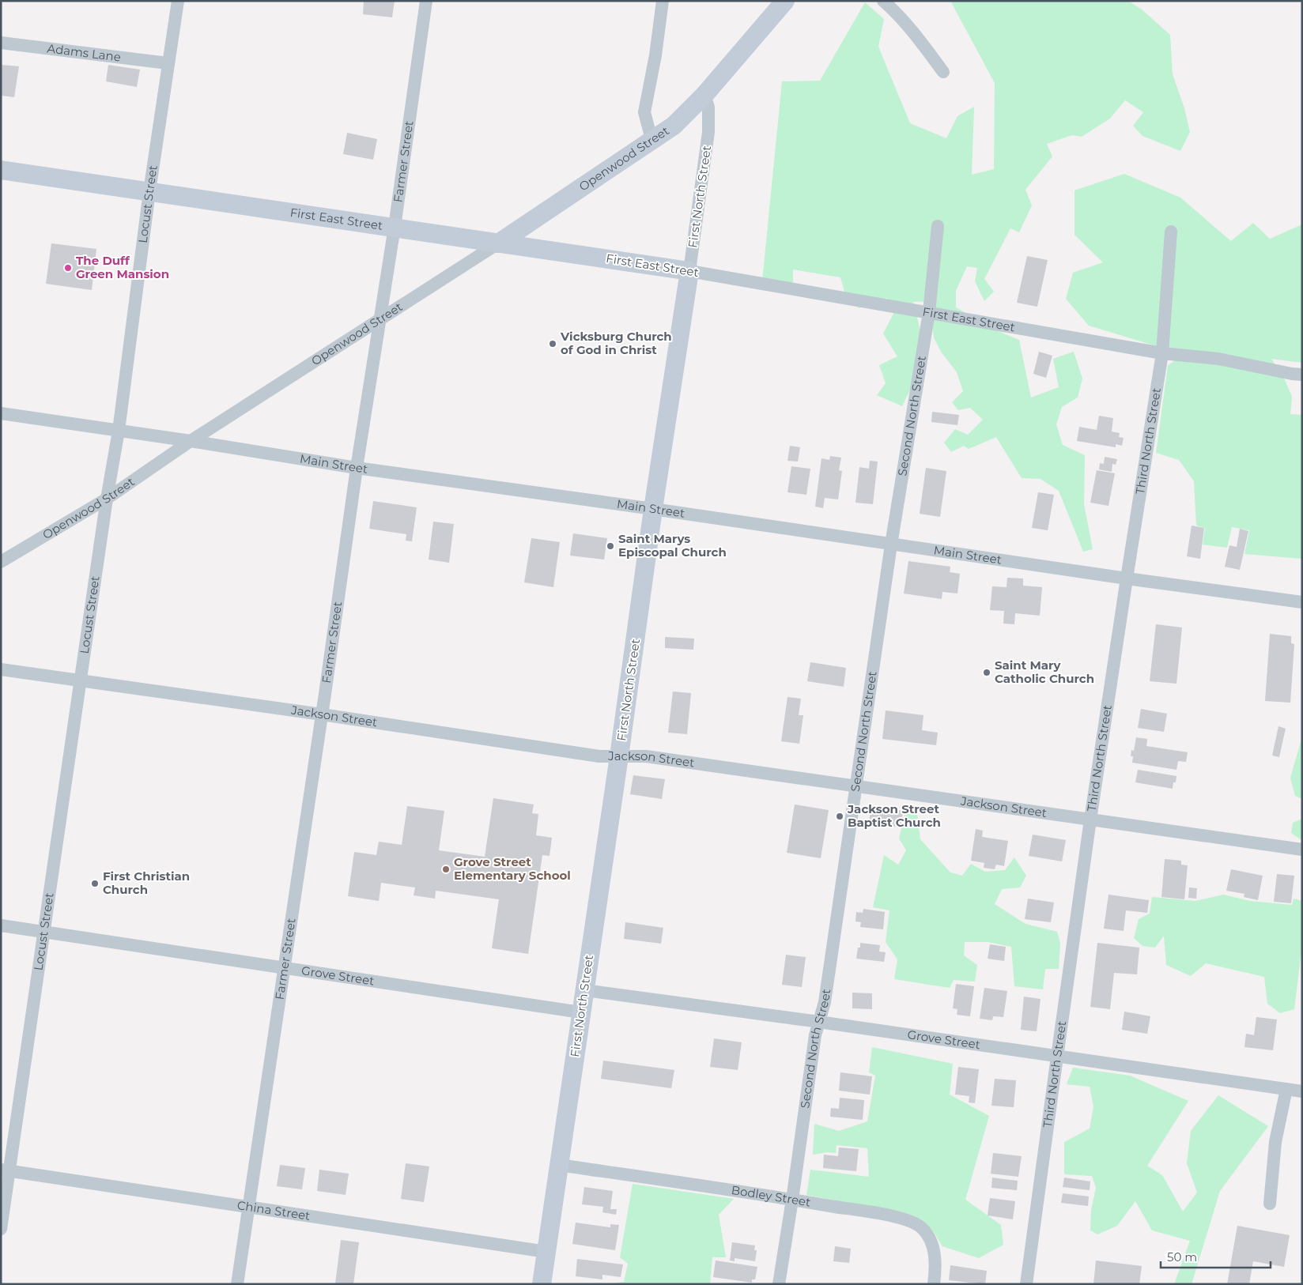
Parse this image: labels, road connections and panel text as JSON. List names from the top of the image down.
{
  "streets": {
    "street": [
      "Adams Lane",
      "Openwood Street",
      "Farmer Street",
      "First North Street",
      "Locust Street",
      "First East Street",
      "Second North Street",
      "Third North Street",
      "Main Street",
      "Jackson Street",
      "Grove Street",
      "Bodley Street",
      "China Street"
    ]
  },
  "crossings": [
    ["Adams Lane", "Locust Street"],
    ["Openwood Street", "Farmer Street"],
    ["Openwood Street", "First North Street"],
    ["Openwood Street", "Locust Street"],
    ["Openwood Street", "First East Street"],
    ["Openwood Street", "Main Street"],
    ["Farmer Street", "First East Street"],
    ["Farmer Street", "Main Street"],
    ["Farmer Street", "Jackson Street"],
    ["Farmer Street", "Grove Street"],
    ["Farmer Street", "China Street"],
    ["First North Street", "First East Street"],
    ["First North Street", "Main Street"],
    ["First North Street", "Jackson Street"],
    ["First North Street", "Grove Street"],
    ["First North Street", "Bodley Street"],
    ["First North Street", "China Street"],
    ["Locust Street", "First East Street"],
    ["Locust Street", "Main Street"],
    ["Locust Street", "Jackson Street"],
    ["Locust Street", "Grove Street"],
    ["Locust Street", "China Street"],
    ["First East Street", "Second North Street"],
    ["First East Street", "Third North Street"],
    ["Second North Street", "Main Street"],
    ["Second North Street", "Jackson Street"],
    ["Second North Street", "Grove Street"],
    ["Second North Street", "Bodley Street"],
    ["Third North Street", "Main Street"],
    ["Third North Street", "Jackson Street"],
    ["Third North Street", "Grove Street"]
  ],
  "places": [
    "The Duff Green Mansion",
    "Vicksburg Church of God in Christ",
    "Saint Marys Episcopal Church",
    "Saint Mary Catholic Church",
    "Jackson Street Baptist Church",
    "Grove Street Elementary School",
    "First Christian Church"
  ],
  "scale_bar": "50 m"
}
